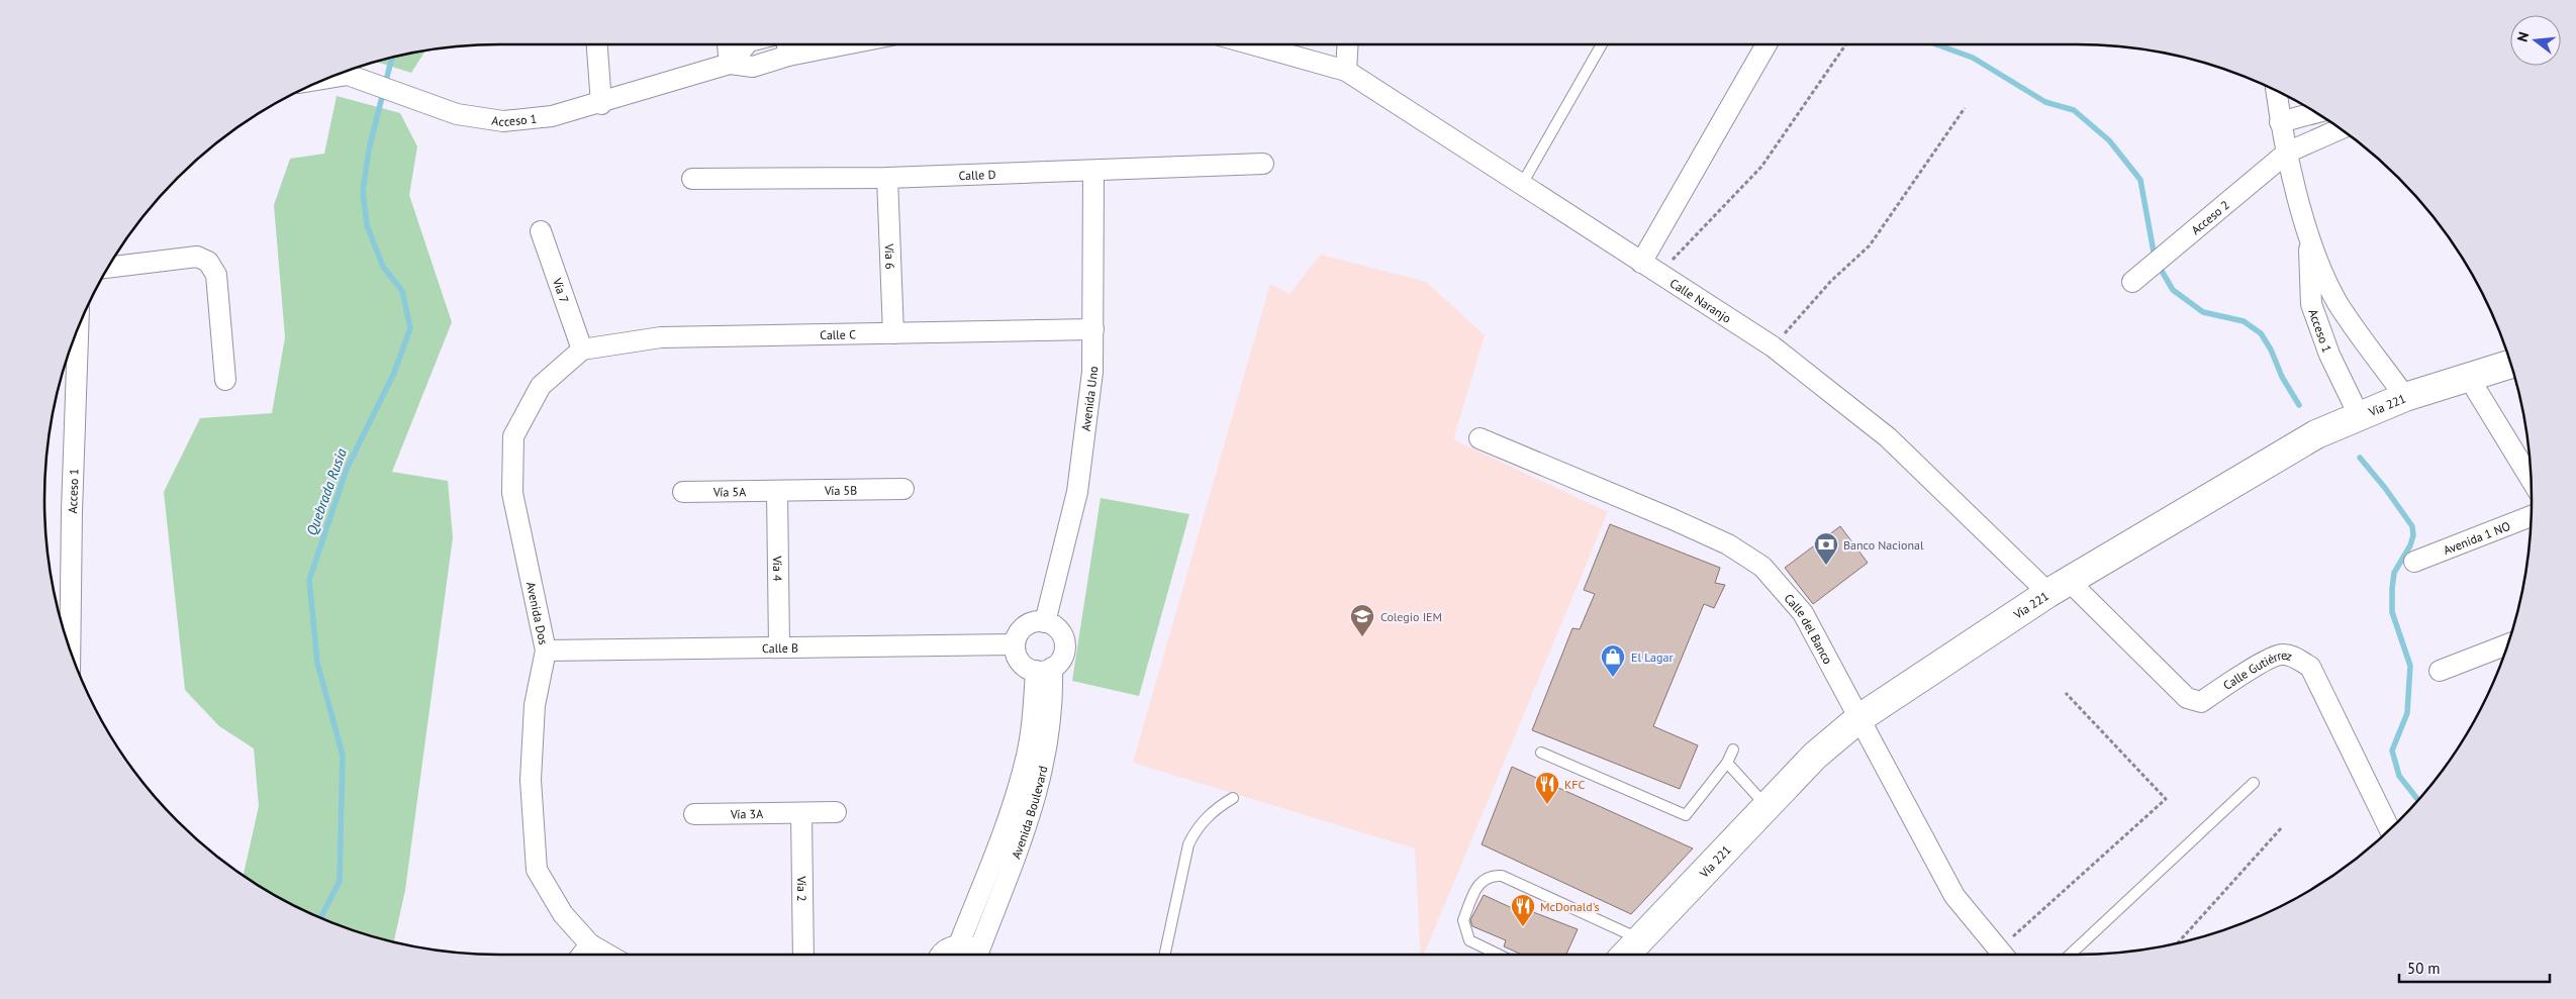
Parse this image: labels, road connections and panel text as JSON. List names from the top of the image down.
{
  "streets": {
    "main road": ["Vía 221"],
    "street": [
      "Acceso 1",
      "Calle D",
      "Acceso 2",
      "Vía 6",
      "Vía 7",
      "Calle Naranjo",
      "Calle C",
      "Avenida Uno",
      "Vía 5B",
      "Vía 5A",
      "Avenida 1 NO",
      "Vía 4",
      "Avenida Dos",
      "Calle del Banco",
      "Calle B",
      "Calle Gutiérrez",
      "Avenida Boulevard",
      "Vía 3A",
      "Vía 2"
    ]
  },
  "crossings": [
    ["Acceso 1", "Acceso 2"],
    ["Acceso 1", "Vía 221"],
    ["Calle D", "Vía 6"],
    ["Calle D", "Avenida Uno"],
    ["Vía 6", "Calle C"],
    ["Vía 7", "Calle C"],
    ["Vía 7", "Avenida Dos"],
    ["Calle Naranjo", "Vía 221"],
    ["Calle Naranjo", "Calle Gutiérrez"],
    ["Calle C", "Avenida Uno"],
    ["Calle C", "Avenida Dos"],
    ["Avenida Uno", "Calle B"],
    ["Avenida Uno", "Avenida Boulevard"],
    ["Vía 221", "Calle del Banco"],
    ["Vía 221", "Calle Gutiérrez"],
    ["Vía 5B", "Vía 5A"],
    ["Vía 5B", "Vía 4"],
    ["Vía 5A", "Vía 4"],
    ["Vía 4", "Calle B"],
    ["Avenida Dos", "Calle B"],
    ["Calle B", "Avenida Boulevard"],
    ["Vía 3A", "Vía 2"]
  ],
  "water": ["Quebrada Rusia"],
  "places": {
    "bank": ["Banco Nacional"],
    "school or university": ["Colegio IEM"],
    "shop": ["El Lagar"],
    "restaurant": ["KFC", "McDonald's"]
  },
  "scale_bar": "50 m",
  "north": "left"
}
